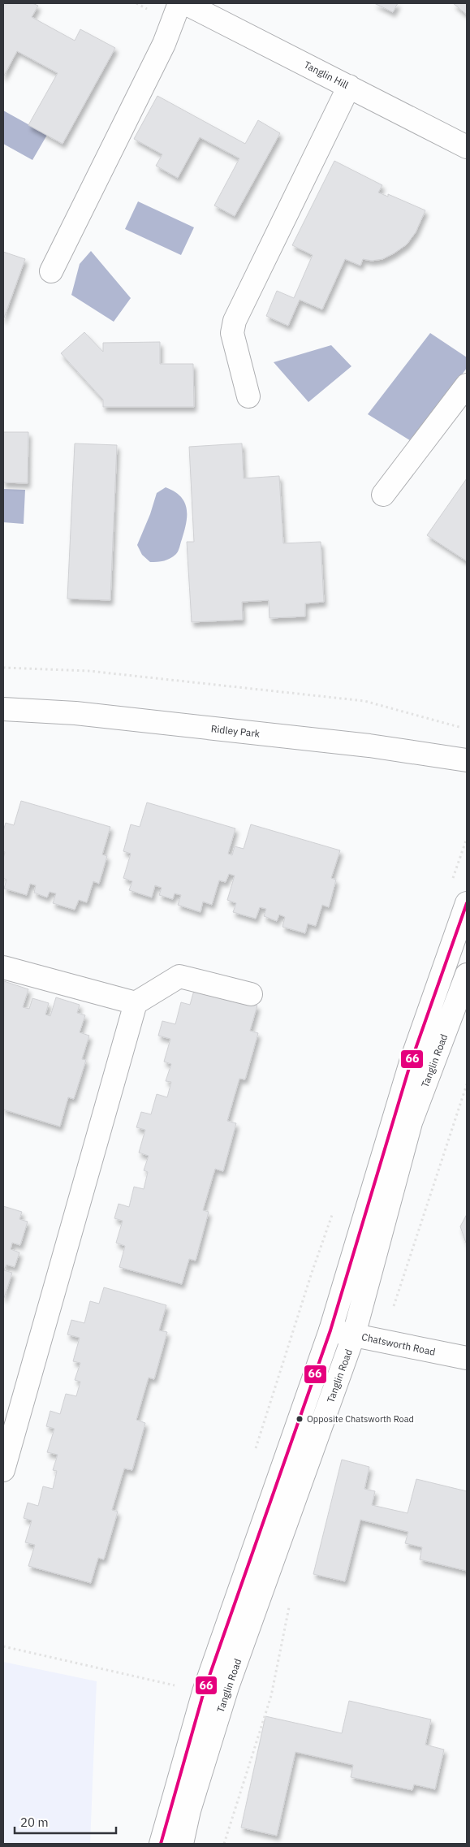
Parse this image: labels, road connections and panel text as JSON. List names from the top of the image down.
{
  "streets": {
    "main road": [
      "Tanglin Hill",
      "Ridley Park",
      "Tanglin Road",
      "Chatsworth Road"
    ]
  },
  "crossings": [
    ["Tanglin Road", "Chatsworth Road"]
  ],
  "places": ["Opposite Chatsworth Road"],
  "lines": ["transit line 66"],
  "scale_bar": "20 m"
}
